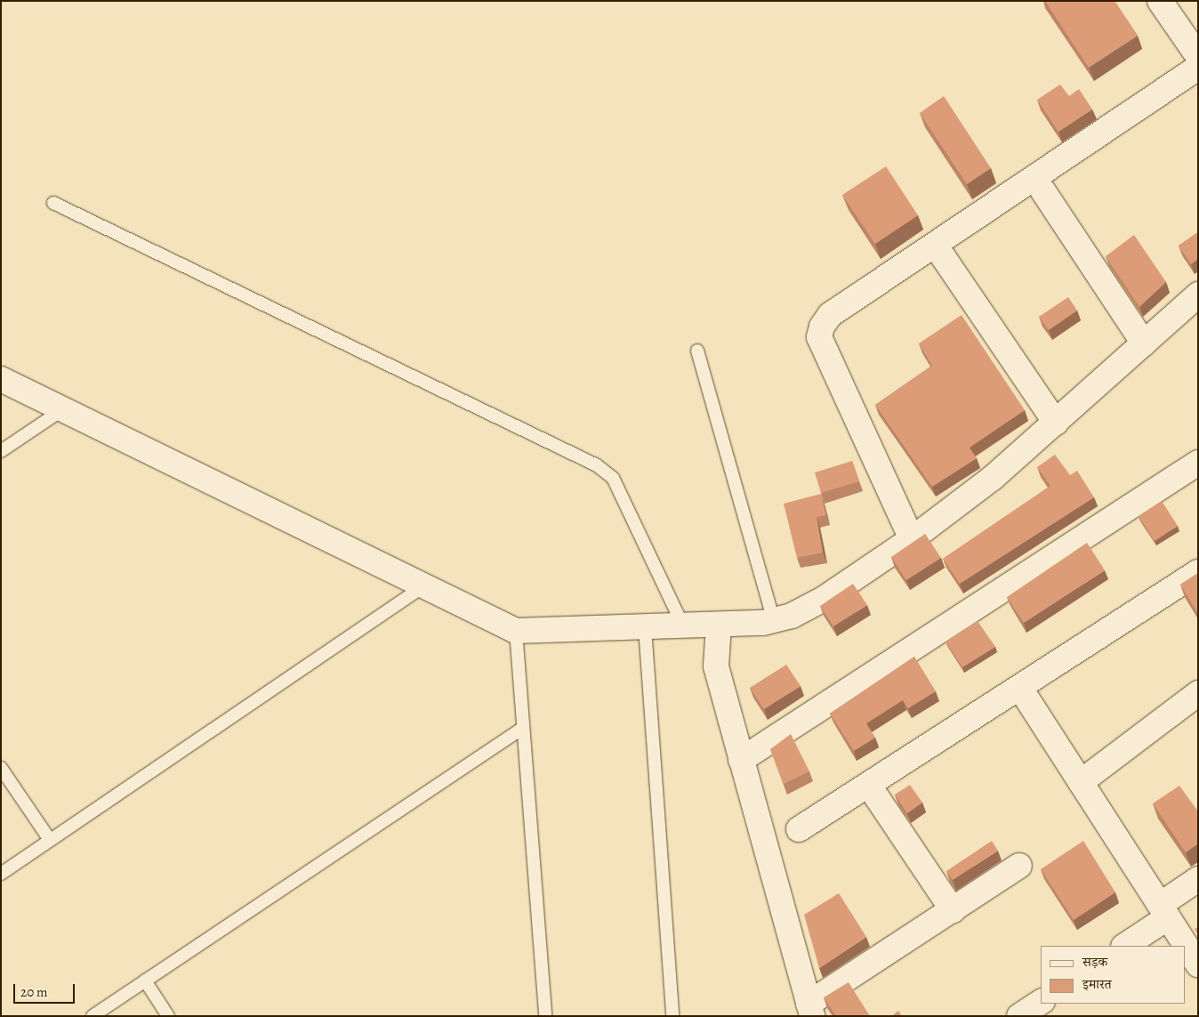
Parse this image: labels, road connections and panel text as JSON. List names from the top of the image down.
{
  "legend": ["सड़क", "इमारत"],
  "scale_bar": "20 m"
}
